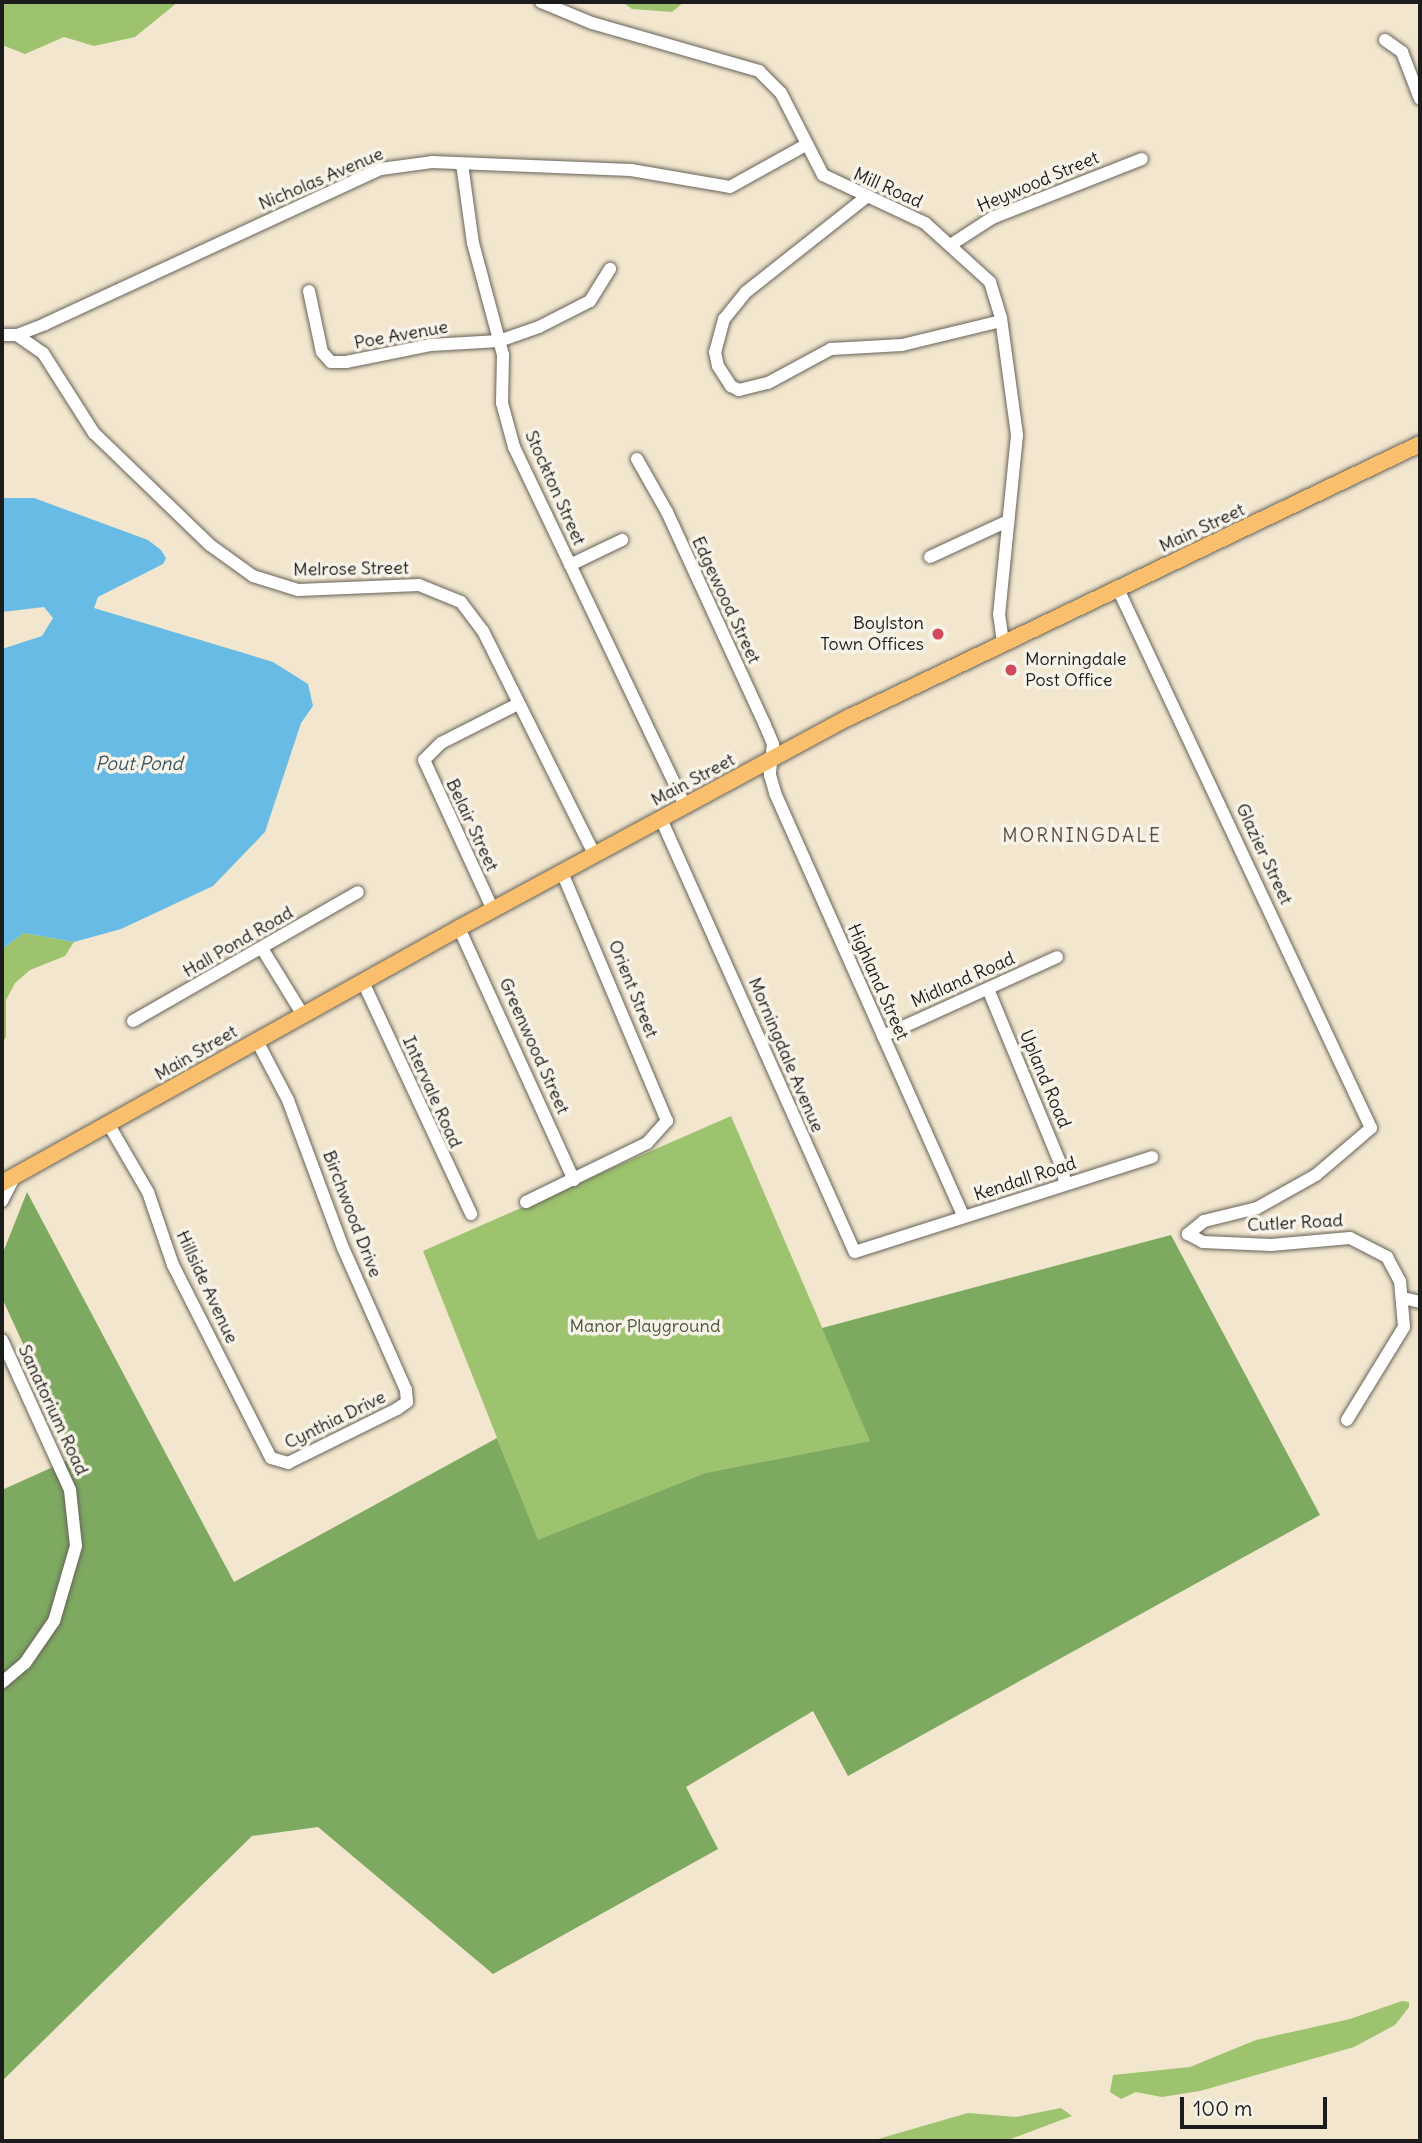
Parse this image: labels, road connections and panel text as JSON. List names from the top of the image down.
{
  "streets": {
    "main road": ["Main Street"],
    "street": [
      "Nicholas Avenue",
      "Heywood Street",
      "Mill Road",
      "Poe Avenue",
      "Stockton Street",
      "Melrose Street",
      "Edgewood Street",
      "Belair Street",
      "Glazier Street",
      "Hall Pond Road",
      "Midland Road",
      "Highland Street",
      "Orient Street",
      "Greenwood Street",
      "Morningdale Avenue",
      "Upland Road",
      "Intervale Road",
      "Kendall Road",
      "Birchwood Drive",
      "Cutler Road",
      "Hillside Avenue",
      "Sanatorium Road",
      "Cynthia Drive"
    ]
  },
  "crossings": [
    ["Nicholas Avenue", "Mill Road"],
    ["Nicholas Avenue", "Stockton Street"],
    ["Nicholas Avenue", "Melrose Street"],
    ["Heywood Street", "Mill Road"],
    ["Mill Road", "Main Street"],
    ["Poe Avenue", "Stockton Street"],
    ["Stockton Street", "Main Street"],
    ["Main Street", "Melrose Street"],
    ["Main Street", "Edgewood Street"],
    ["Main Street", "Belair Street"],
    ["Main Street", "Glazier Street"],
    ["Main Street", "Highland Street"],
    ["Main Street", "Orient Street"],
    ["Main Street", "Greenwood Street"],
    ["Main Street", "Morningdale Avenue"],
    ["Main Street", "Intervale Road"],
    ["Main Street", "Birchwood Drive"],
    ["Main Street", "Hillside Avenue"],
    ["Melrose Street", "Belair Street"],
    ["Edgewood Street", "Highland Street"],
    ["Glazier Street", "Cutler Road"],
    ["Midland Road", "Highland Street"],
    ["Midland Road", "Upland Road"],
    ["Highland Street", "Kendall Road"],
    ["Orient Street", "Greenwood Street"],
    ["Morningdale Avenue", "Kendall Road"],
    ["Upland Road", "Kendall Road"],
    ["Birchwood Drive", "Cynthia Drive"],
    ["Hillside Avenue", "Cynthia Drive"]
  ],
  "districts": ["MORNINGDALE"],
  "water": ["Pout Pond"],
  "parks": ["Manor Playground"],
  "places": ["Boylston Town Offices", "Morningdale Post Office"],
  "scale_bar": "100 m"
}
